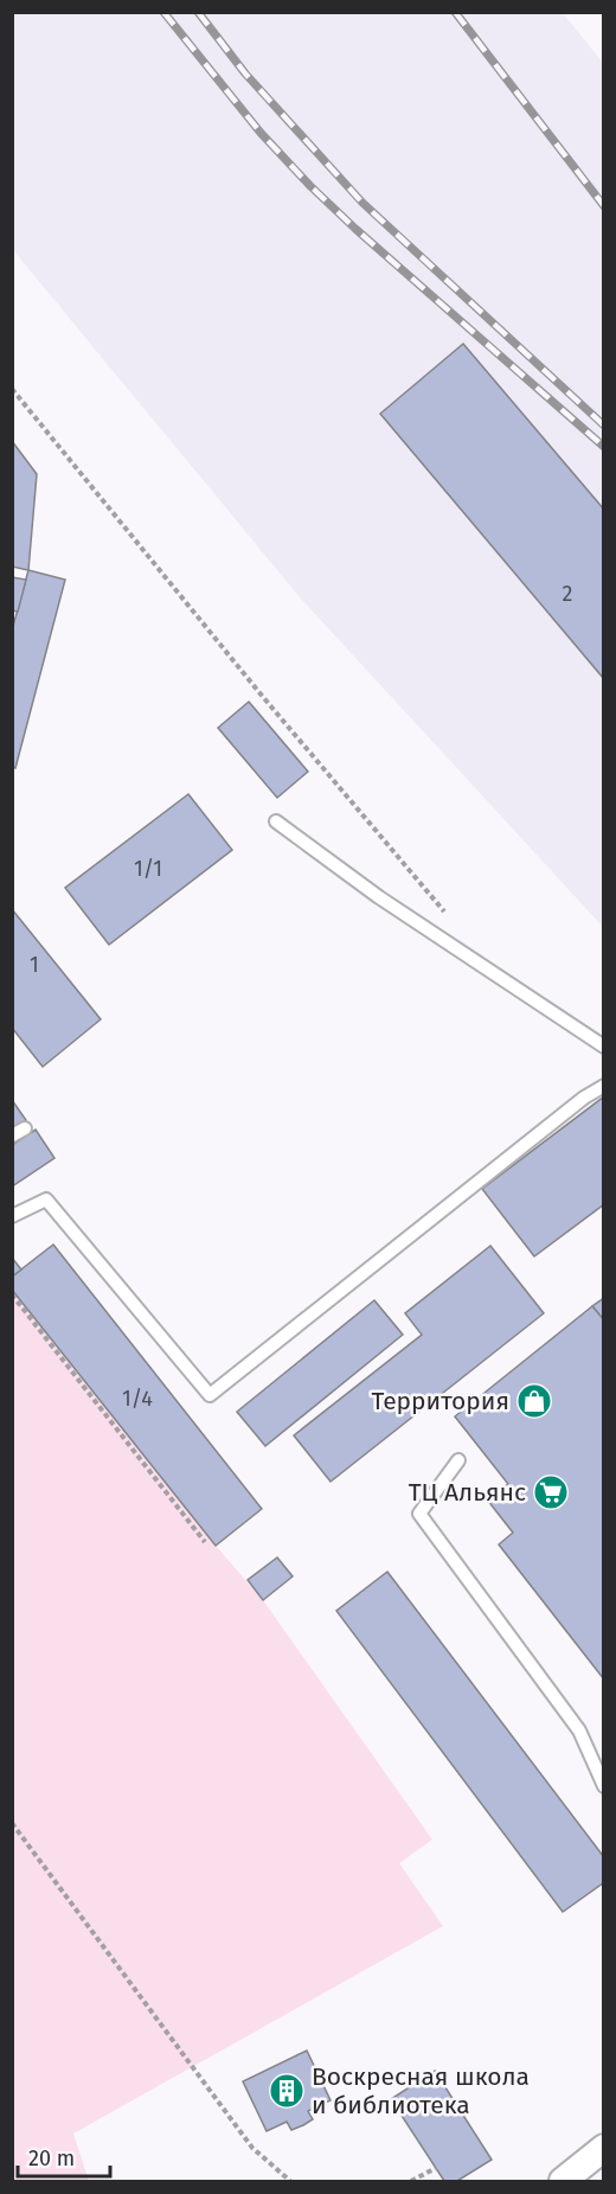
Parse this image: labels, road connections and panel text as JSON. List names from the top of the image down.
{
  "places": {
    "shop": ["Территория"],
    "supermarket": ["ТЦ Альянс"],
    "building": ["Воскресная школа и библиотека"]
  },
  "house_numbers": [
    "2",
    "1/1",
    "1",
    "1/4"
  ],
  "scale_bar": "20 m"
}
